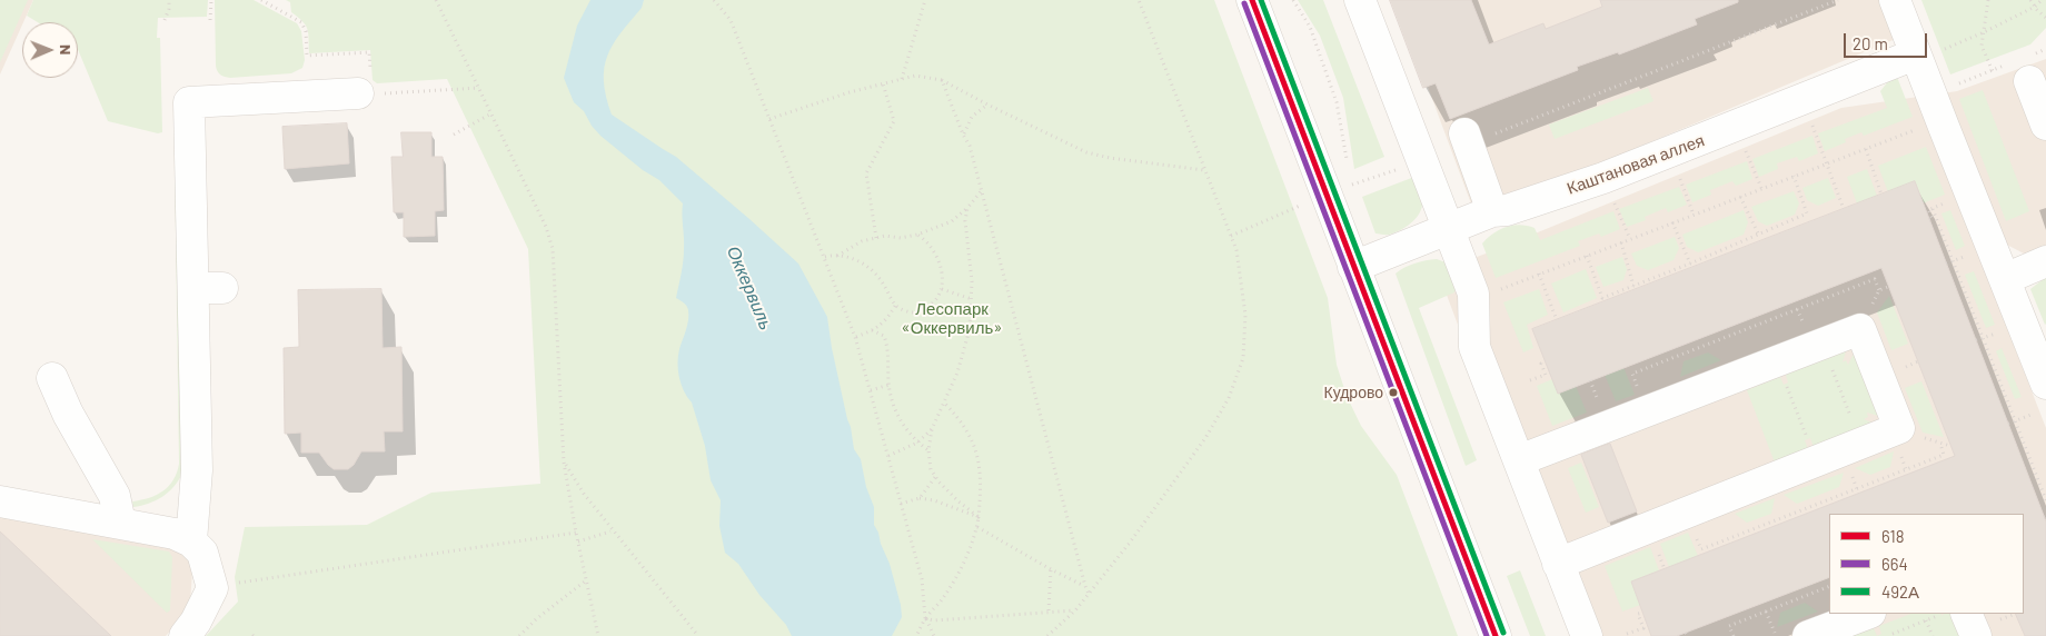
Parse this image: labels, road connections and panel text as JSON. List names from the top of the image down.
{
  "streets": {
    "street": ["Каштановая аллея"]
  },
  "water": ["Оккервиль"],
  "parks": ["Лесопарк «Оккервиль»"],
  "places": ["Кудрово"],
  "lines": ["transit line 618", "transit line 492А", "transit line 664"],
  "legend": ["618", "664", "492А"],
  "scale_bar": "20 m",
  "north": "right"
}
